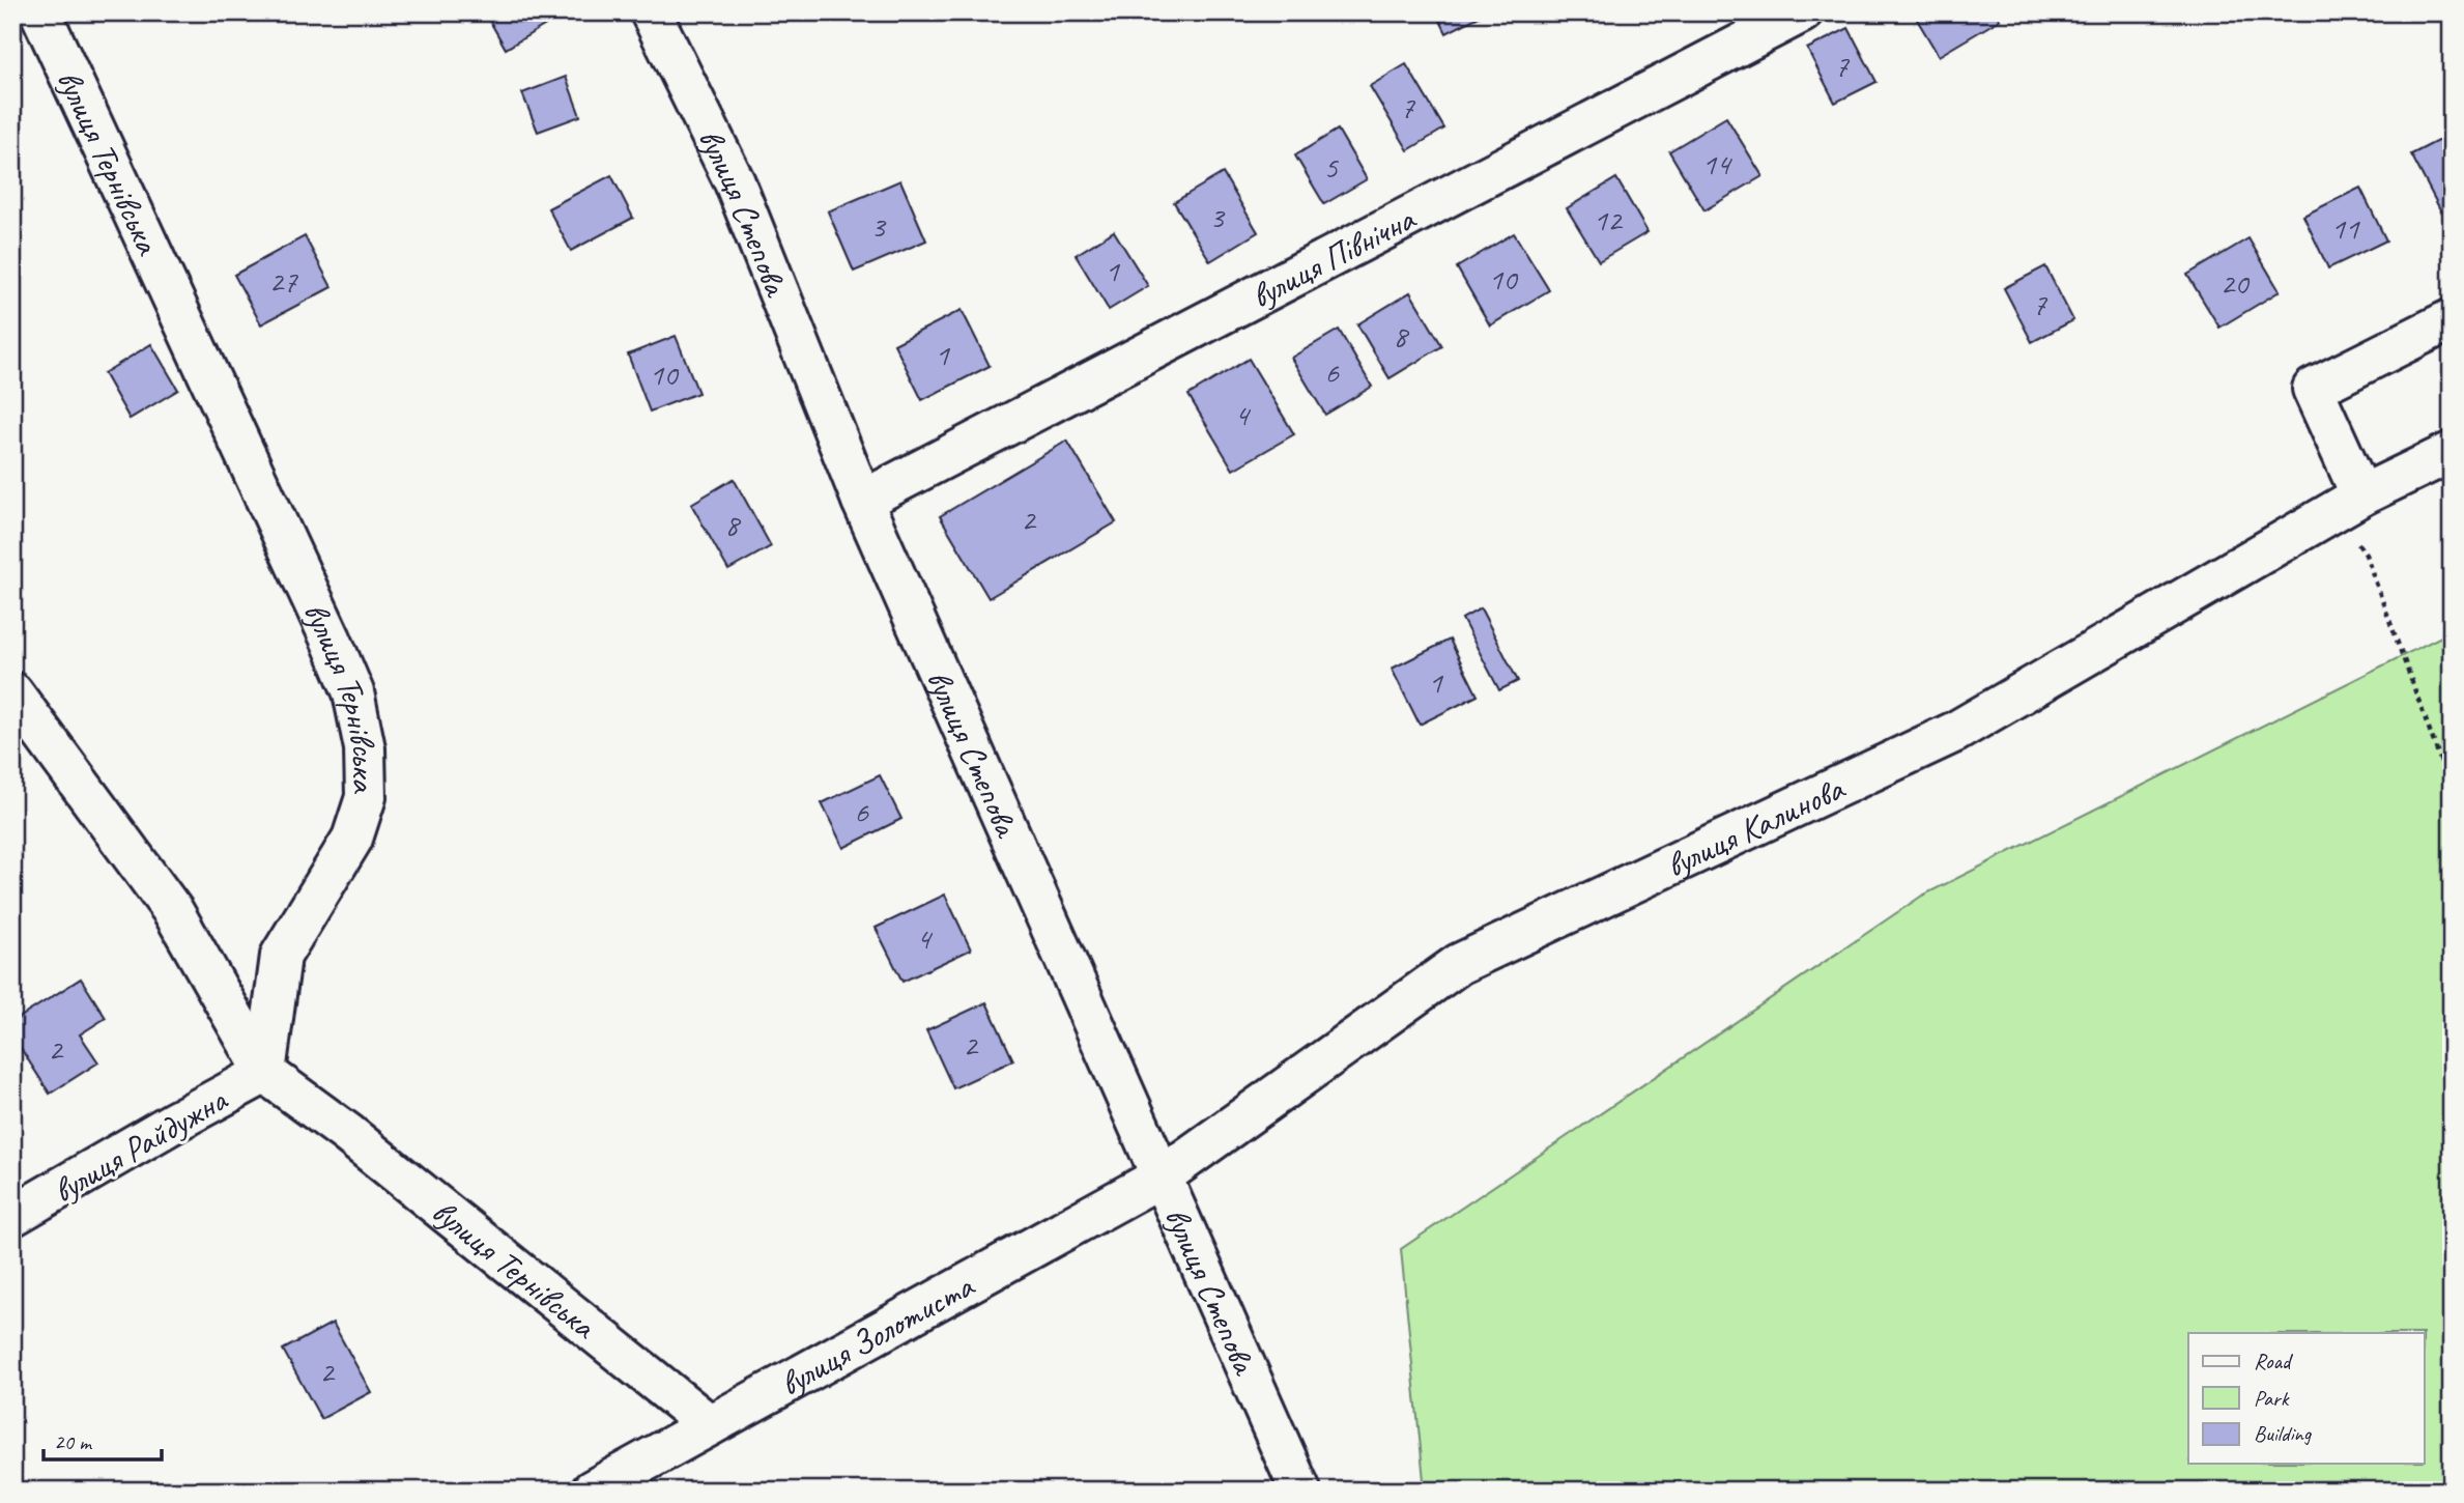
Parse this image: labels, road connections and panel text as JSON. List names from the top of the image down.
{
  "streets": {
    "street": [
      "вулиця Тернівська",
      "вулиця Степова",
      "вулиця Північна",
      "вулиця Калинова",
      "вулиця Райдужна",
      "вулиця Золотиста"
    ]
  },
  "crossings": [
    ["вулиця Тернівська", "вулиця Райдужна"],
    ["вулиця Тернівська", "вулиця Золотиста"],
    ["вулиця Степова", "вулиця Північна"],
    ["вулиця Степова", "вулиця Калинова"],
    ["вулиця Степова", "вулиця Золотиста"],
    ["вулиця Калинова", "вулиця Золотиста"]
  ],
  "house_numbers": [
    "7",
    "7",
    "14",
    "5",
    "3",
    "12",
    "3",
    "11",
    "1",
    "10",
    "27",
    "20",
    "7",
    "8",
    "1",
    "6",
    "10",
    "4",
    "2",
    "8",
    "1",
    "6",
    "4",
    "2",
    "2",
    "2"
  ],
  "legend": ["Road", "Park", "Building"],
  "scale_bar": "20 m"
}
